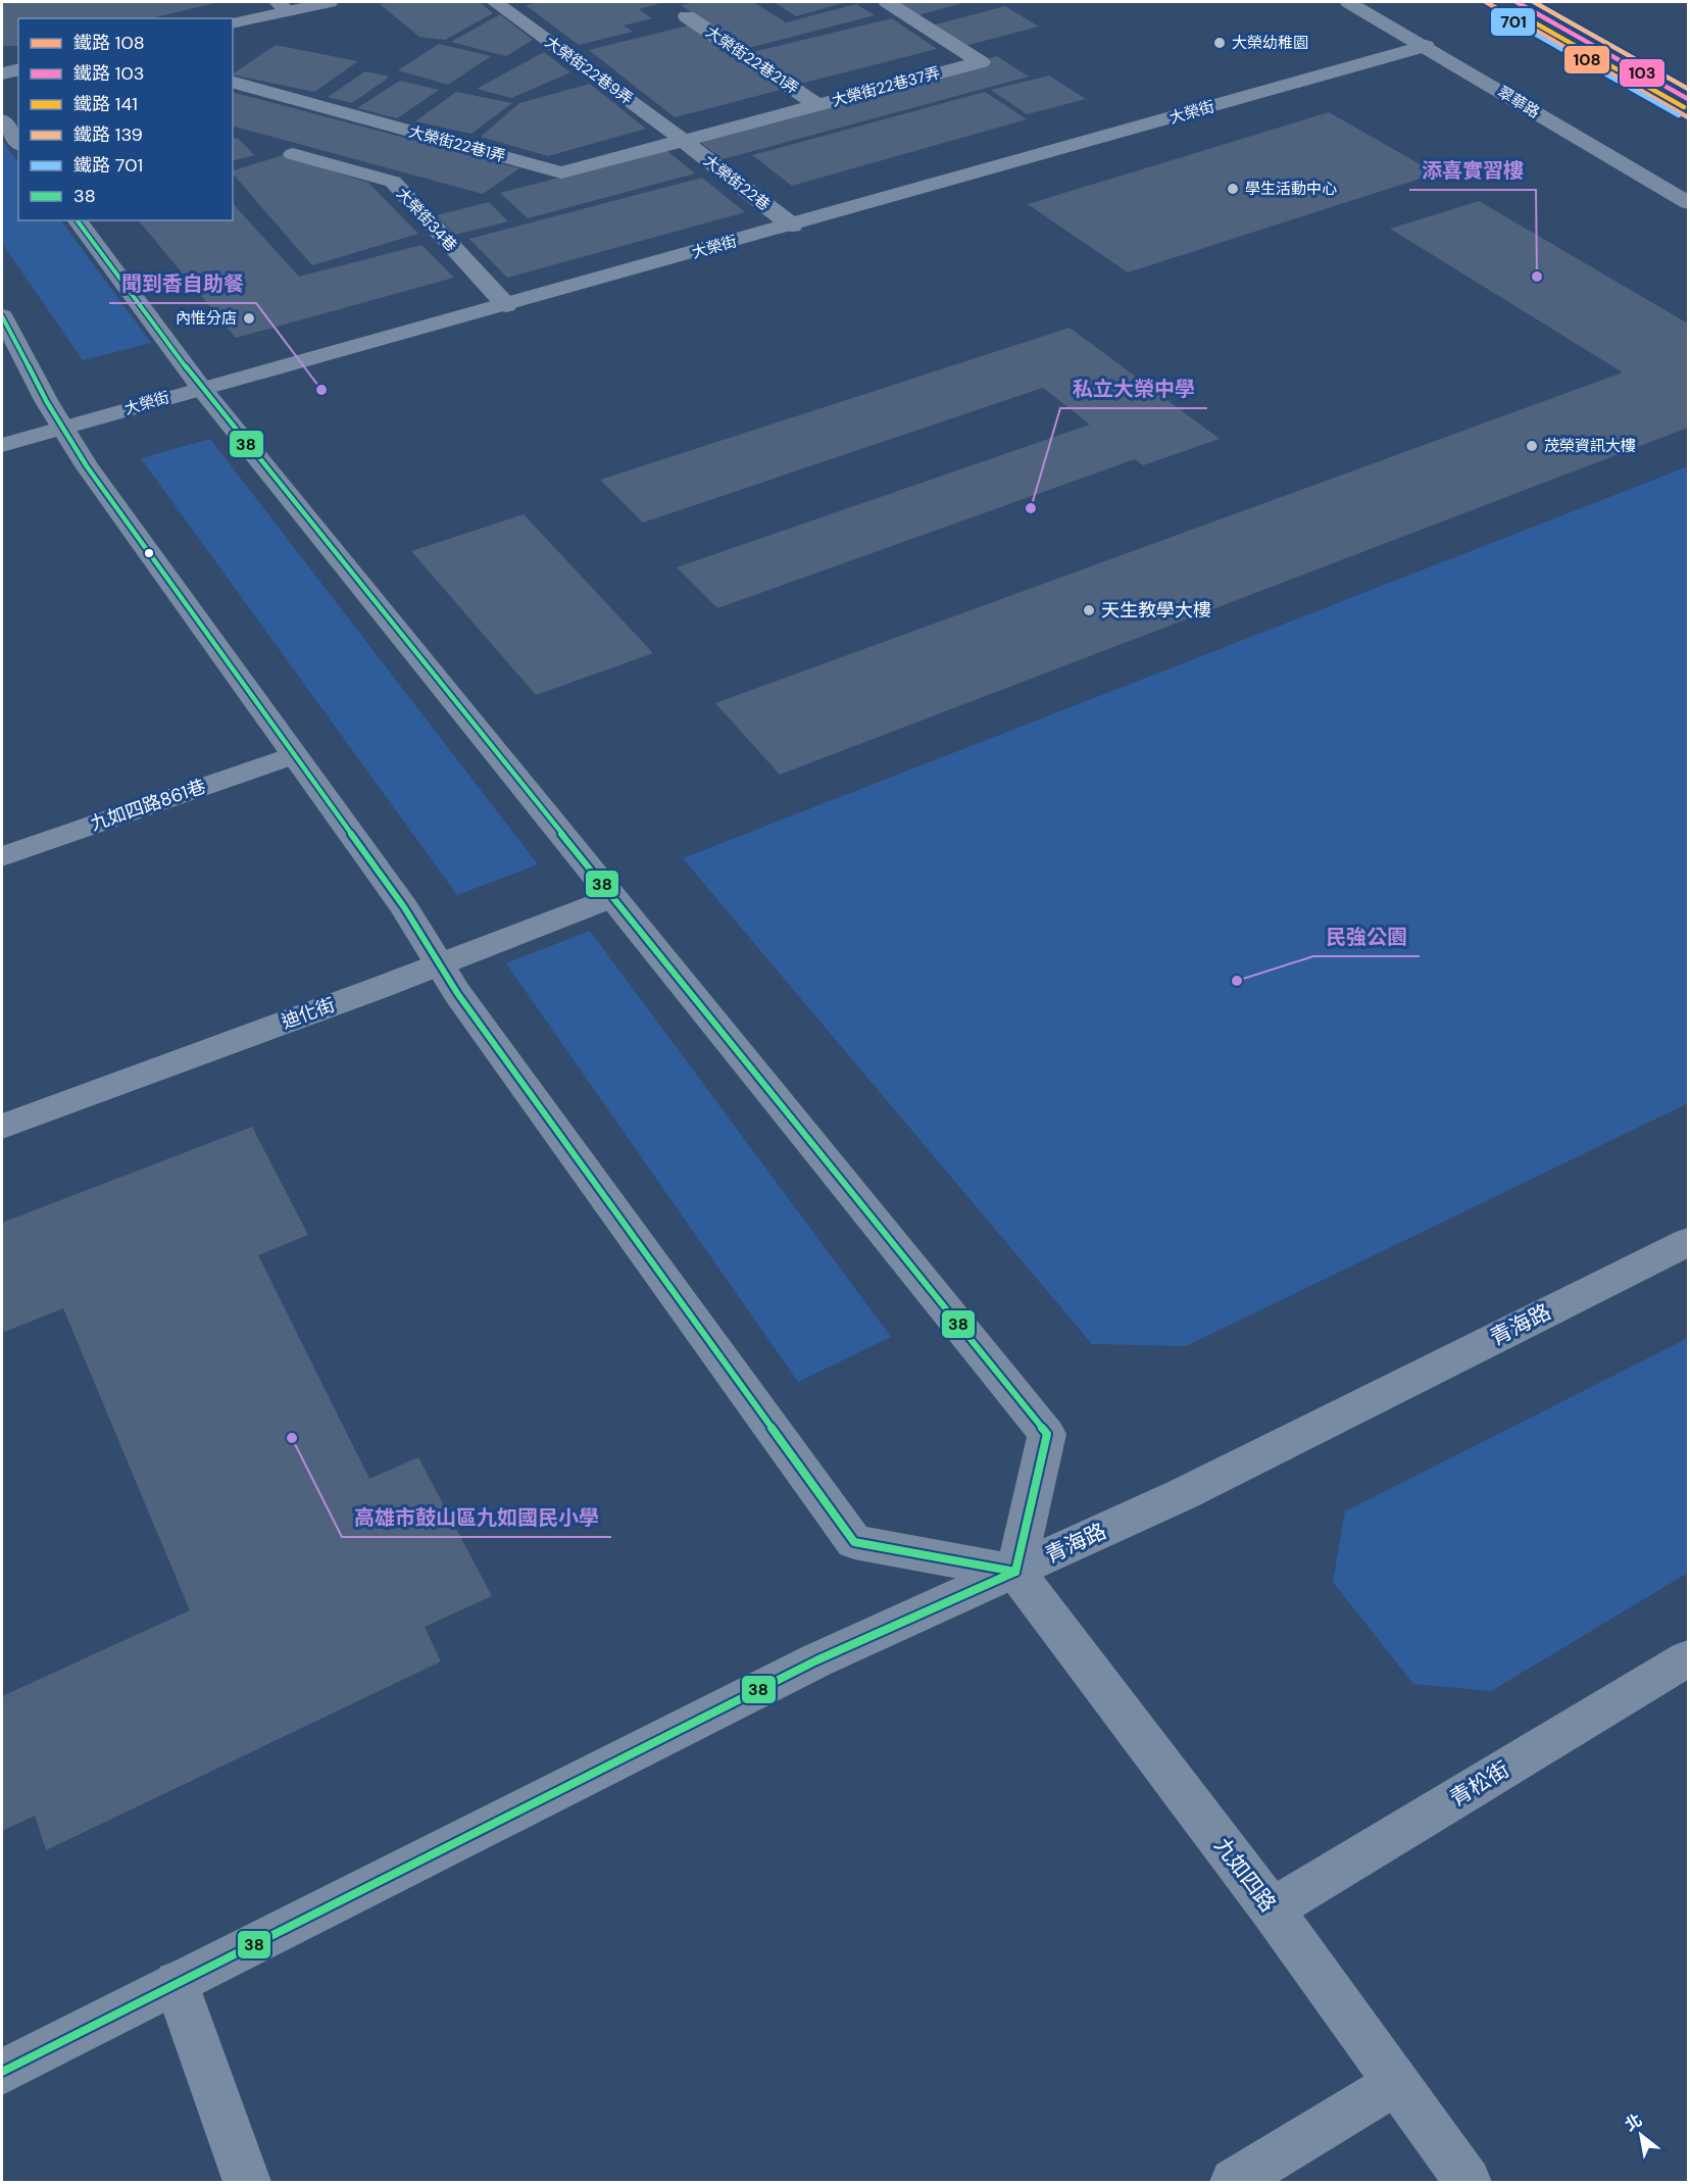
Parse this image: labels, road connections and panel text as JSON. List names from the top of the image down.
{
  "streets": {
    "street": [
      "大榮街22巷21弄",
      "大榮街22巷9弄",
      "大榮街22巷37弄",
      "翠華路",
      "大榮街",
      "大榮街22巷1弄",
      "大榮街22巷",
      "大榮街34巷",
      "九如四路861巷",
      "迪化街",
      "青海路",
      "青松街",
      "九如四路"
    ]
  },
  "crossings": [
    ["大榮街22巷21弄", "大榮街22巷37弄"],
    ["大榮街22巷9弄", "大榮街22巷37弄"],
    ["大榮街22巷9弄", "大榮街22巷1弄"],
    ["大榮街22巷9弄", "大榮街22巷"],
    ["大榮街22巷37弄", "大榮街22巷1弄"],
    ["大榮街22巷37弄", "大榮街22巷"],
    ["翠華路", "大榮街"],
    ["大榮街", "大榮街22巷"],
    ["大榮街", "大榮街34巷"],
    ["大榮街22巷1弄", "大榮街22巷"],
    ["青海路", "九如四路"],
    ["青松街", "九如四路"]
  ],
  "places": [
    "大榮幼稚園",
    "學生活動中心",
    "添喜實習樓",
    "內惟分店",
    "聞到香自助餐",
    "茂榮資訊大樓",
    "私立大榮中學",
    "天生教學大樓",
    "民強公園",
    "高雄市鼓山區九如國民小學"
  ],
  "lines": [
    "rail line 108",
    "rail line 103",
    "rail line 139",
    "rail line 141",
    "rail line 701",
    "transit line 38"
  ],
  "legend": [
    "鐵路 108",
    "鐵路 103",
    "鐵路 141",
    "鐵路 139",
    "鐵路 701",
    "38"
  ],
  "north": "top left"
}
